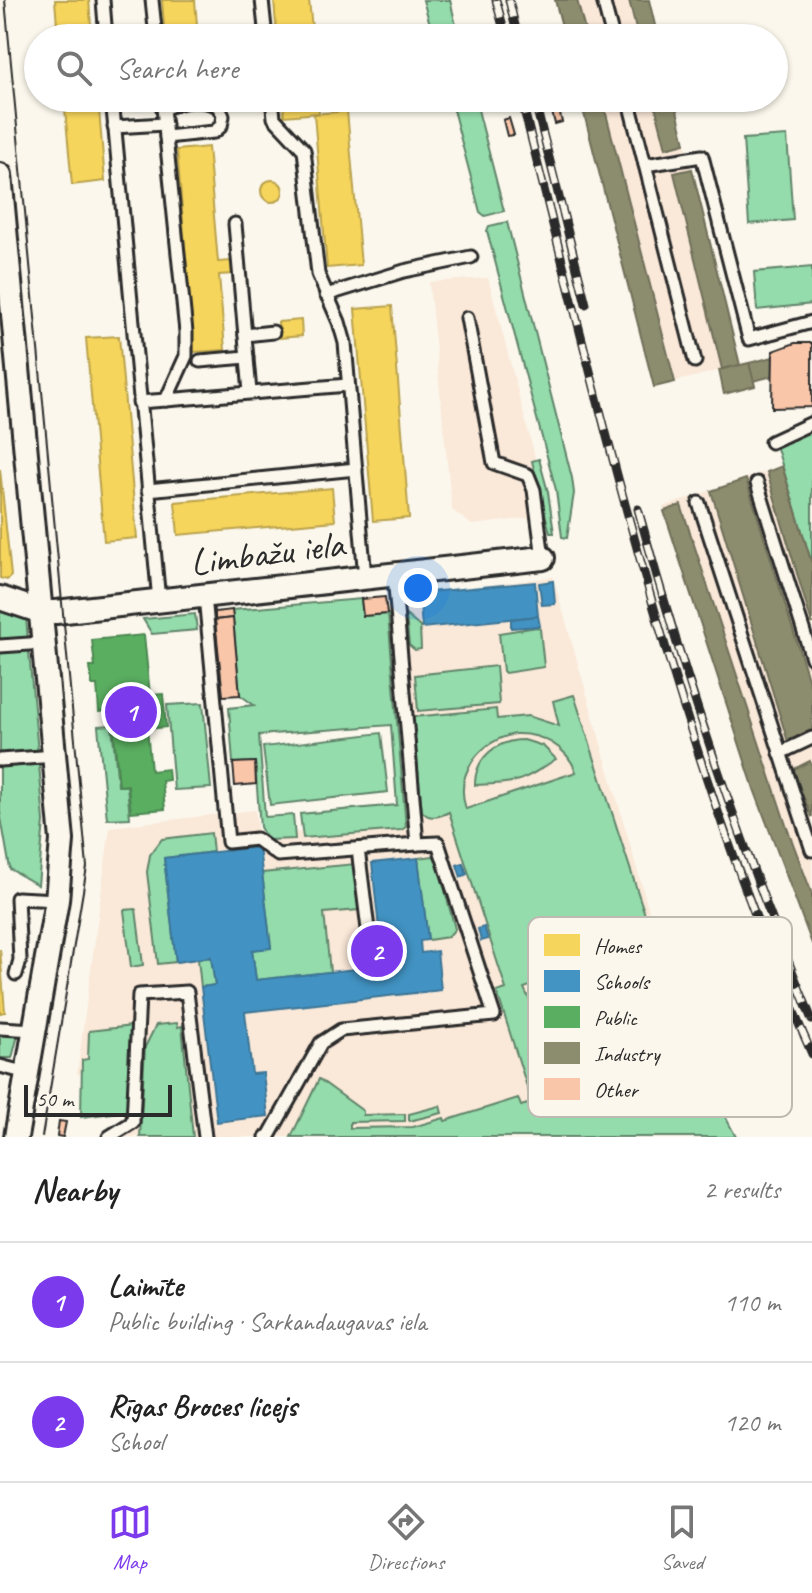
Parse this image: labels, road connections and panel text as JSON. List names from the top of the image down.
{
  "streets": {
    "street": ["Limbažu iela"]
  },
  "legend": [
    "Homes",
    "Schools",
    "Public",
    "Industry",
    "Other"
  ],
  "scale_bar": "50 m",
  "page": {
    "search": "Search here",
    "pins": ["1", "2"],
    "scale": "50 m",
    "heading": ["Nearby", "2 results"],
    "list": [
      {
        "mark": "1",
        "name": "Laimīte",
        "note": "Public building · Sarkandaugavas iela",
        "value": "110 m"
      },
      {
        "mark": "2",
        "name": "Rīgas Broces licejs",
        "note": "School",
        "value": "120 m"
      }
    ],
    "nav": ["Map", "Directions", "Saved"]
  }
}
